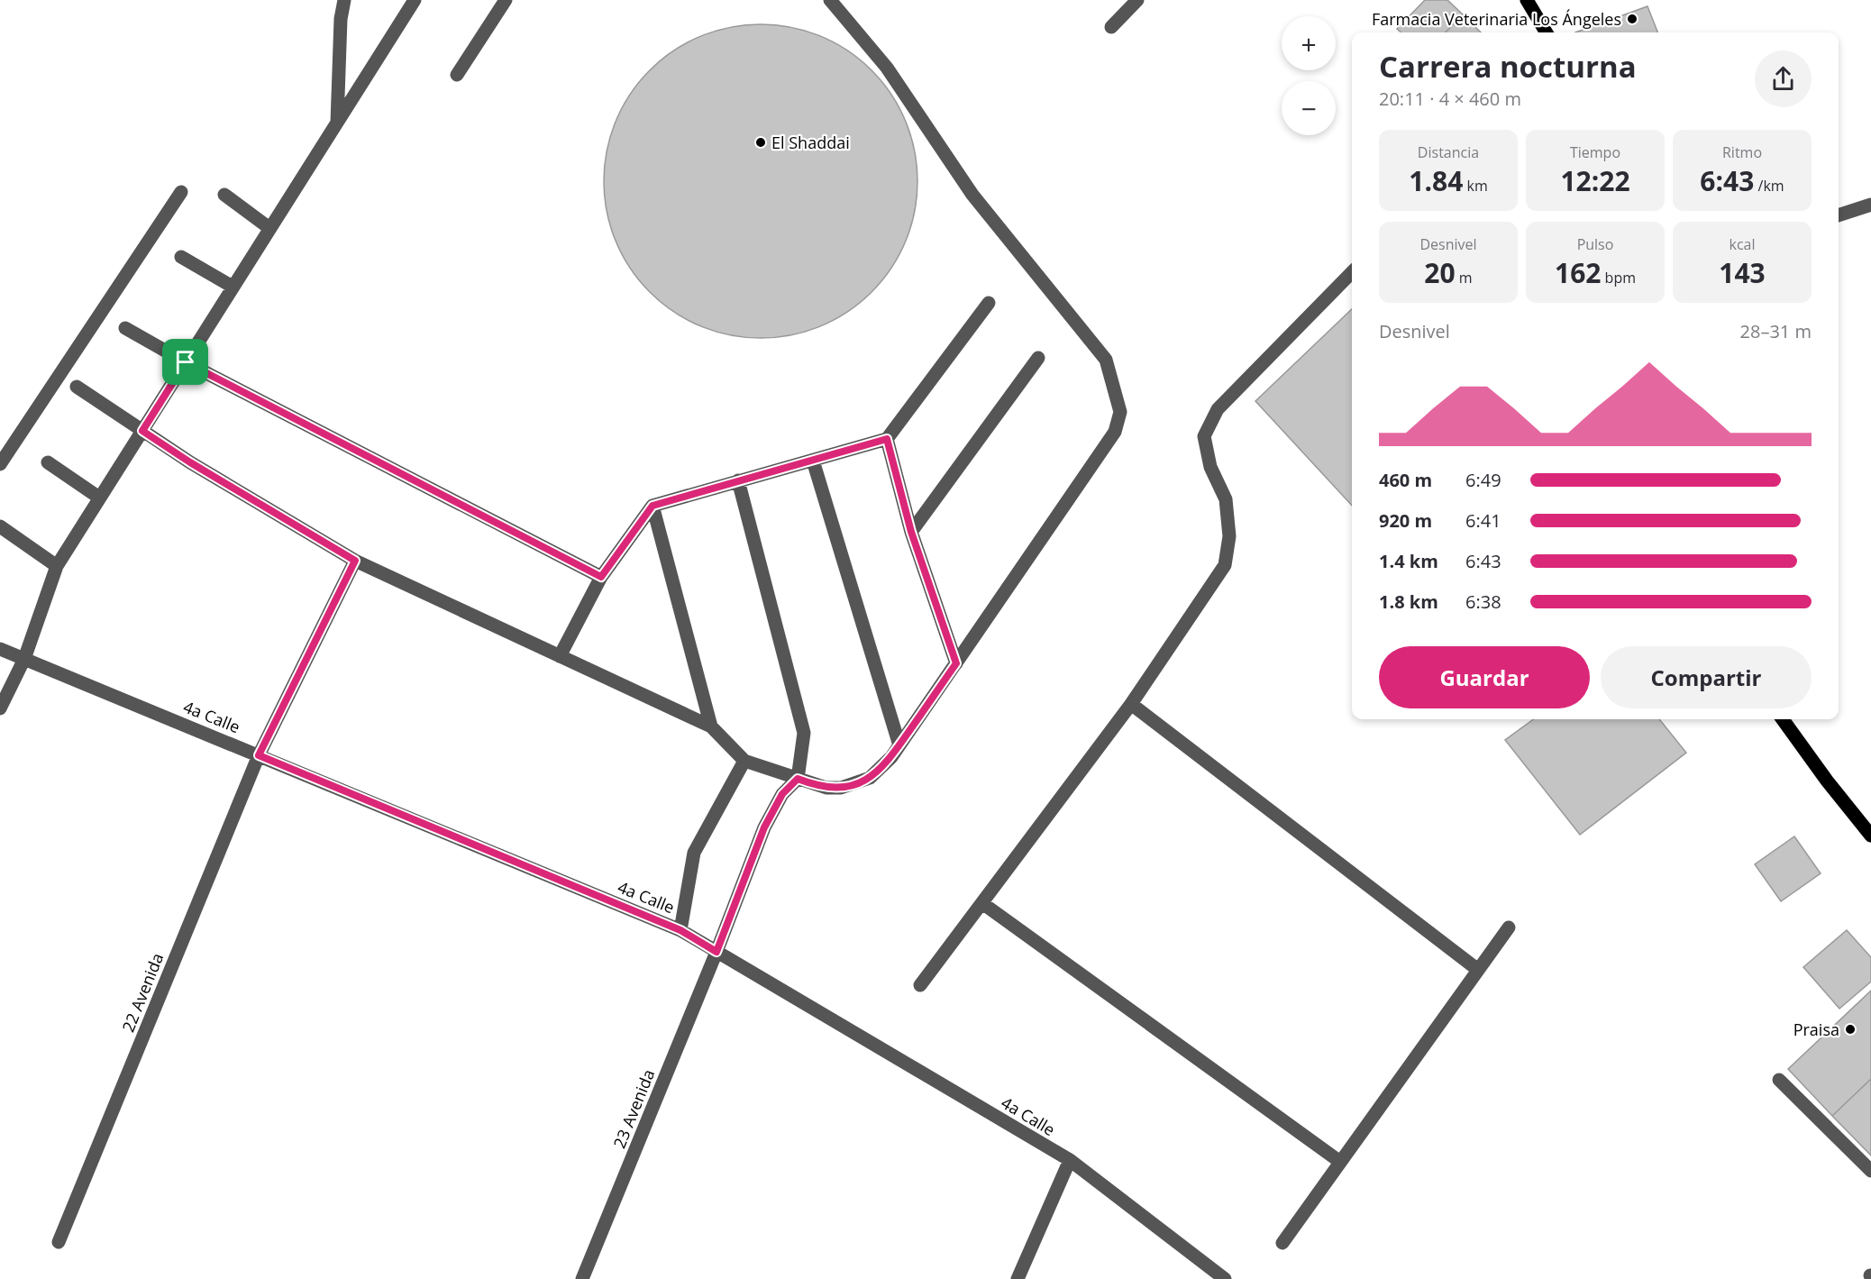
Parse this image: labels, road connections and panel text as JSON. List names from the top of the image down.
{
  "streets": {
    "street": ["4a Calle", "22 Avenida", "23 Avenida"]
  },
  "crossings": [
    ["4a Calle", "22 Avenida"],
    ["4a Calle", "23 Avenida"]
  ],
  "places": ["Farmacia Veterinaria Los Ángeles", "El Shaddai", "Praisa"],
  "page": {
    "map_buttons": ["+", "−"],
    "heading": ["Carrera nocturna", "20:11 · 4 × 460 m"],
    "stats": [
      ["Distancia", "1.84 km"],
      ["Tiempo", "12:22"],
      ["Ritmo", "6:43 /km"],
      ["Desnivel", "20 m"],
      ["Pulso", "162 bpm"],
      ["kcal", "143"]
    ],
    "chart": ["Desnivel", "28–31 m"],
    "list": [
      {
        "name": "460 m",
        "note": "6:49"
      },
      {
        "name": "920 m",
        "note": "6:41"
      },
      {
        "name": "1.4 km",
        "note": "6:43"
      },
      {
        "name": "1.8 km",
        "note": "6:38"
      }
    ],
    "buttons": ["Guardar", "Compartir"]
  }
}
